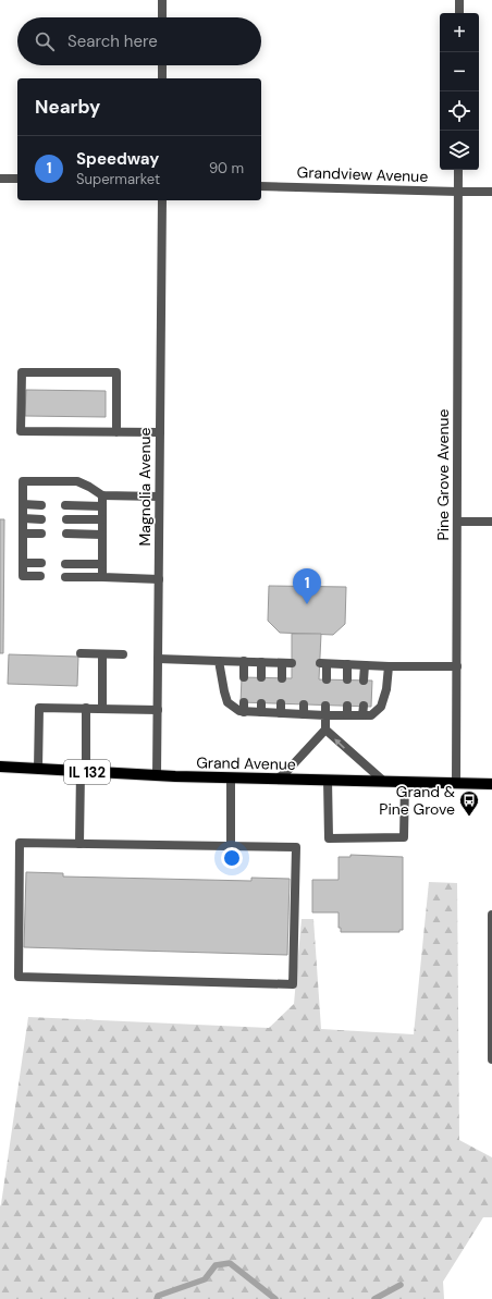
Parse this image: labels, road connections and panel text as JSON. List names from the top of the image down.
{
  "streets": {
    "main road": ["Grand Avenue", "IL 132"],
    "street": ["Grandview Avenue", "Pine Grove Avenue", "Magnolia Avenue"]
  },
  "crossings": [
    ["Grandview Avenue", "Pine Grove Avenue"],
    ["Pine Grove Avenue", "Grand Avenue"],
    ["Magnolia Avenue", "Grand Avenue"]
  ],
  "places": {
    "bus stop": ["Grand & Pine Grove"]
  },
  "page": {
    "map_buttons": ["+", "−"],
    "search": "Search here",
    "heading": "Nearby",
    "list": [
      {
        "mark": "1",
        "name": "Speedway",
        "note": "Supermarket",
        "value": "90 m"
      }
    ],
    "pins": "1"
  }
}
